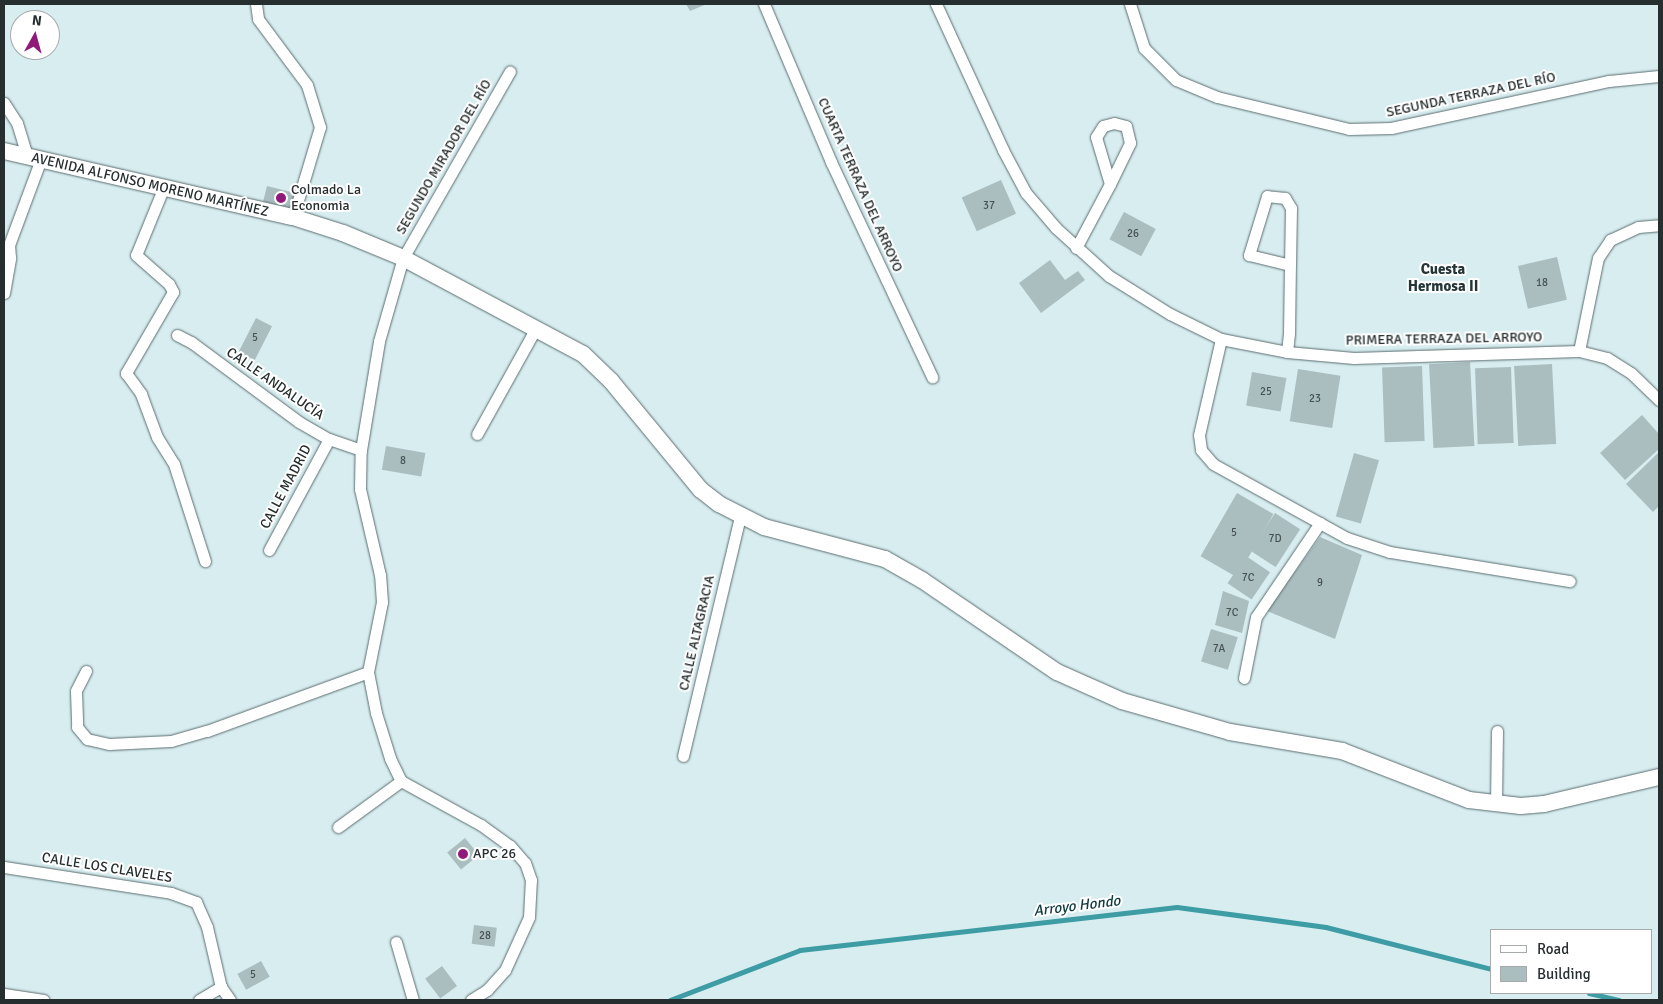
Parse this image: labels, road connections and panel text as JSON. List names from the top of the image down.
{
  "streets": {
    "main road": ["AVENIDA ALFONSO MORENO MARTÍNEZ"],
    "street": [
      "SEGUNDA TERRAZA DEL RÍO",
      "SEGUNDO MIRADOR DEL RÍO",
      "CUARTA TERRAZA DEL ARROYO",
      "PRIMERA TERRAZA DEL ARROYO",
      "CALLE ANDALUCÍA",
      "CALLE MADRID",
      "CALLE ALTAGRACIA",
      "CALLE LOS CLAVELES"
    ]
  },
  "crossings": [
    ["SEGUNDO MIRADOR DEL RÍO", "AVENIDA ALFONSO MORENO MARTÍNEZ"],
    ["SEGUNDO MIRADOR DEL RÍO", "CALLE ANDALUCÍA"],
    ["AVENIDA ALFONSO MORENO MARTÍNEZ", "CALLE ALTAGRACIA"],
    ["CALLE ANDALUCÍA", "CALLE MADRID"]
  ],
  "districts": ["Cuesta Hermosa II"],
  "water": ["Arroyo Hondo"],
  "places": ["Colmado La Economia", "APC 26"],
  "house_numbers": [
    "37",
    "26",
    "18",
    "5",
    "25",
    "23",
    "8",
    "5",
    "7D",
    "7C",
    "9",
    "7C",
    "7A",
    "28",
    "5"
  ],
  "legend": ["Road", "Building"],
  "north": "top"
}
